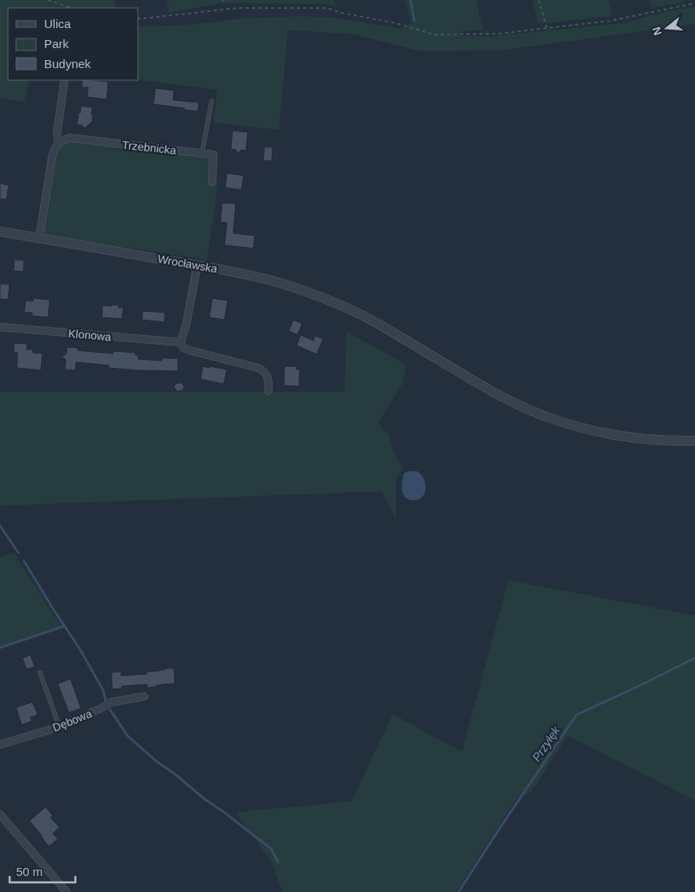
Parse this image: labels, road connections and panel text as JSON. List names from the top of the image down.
{
  "streets": {
    "street": [
      "Trzebnicka",
      "Wrocławska",
      "Klonowa",
      "Dębowa"
    ]
  },
  "water": ["Przyłęk"],
  "legend": ["Ulica", "Park", "Budynek"],
  "scale_bar": "50 m",
  "north": "left"
}
